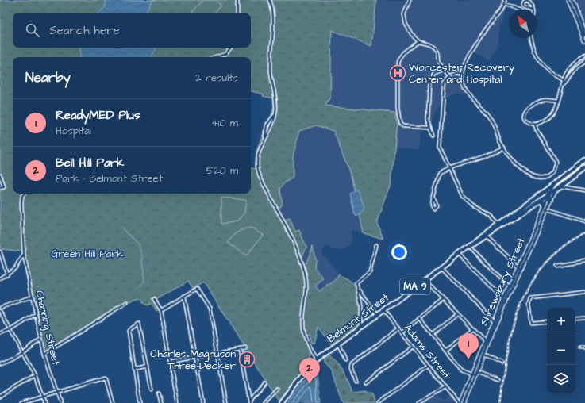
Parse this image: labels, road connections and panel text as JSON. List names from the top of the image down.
{
  "streets": {
    "highway": ["MA 9", "Belmont Street"],
    "main road": ["Shrewsbury Street"],
    "street": ["Channing Street", "Adams Street"]
  },
  "crossings": [
    ["Shrewsbury Street", "Belmont Street"],
    ["Shrewsbury Street", "Adams Street"],
    ["Belmont Street", "Adams Street"]
  ],
  "parks": ["Green Hill Park"],
  "places": {
    "hospital": ["Worcester Recovery Center and Hospital"],
    "building": ["Charles Magnuson Three-Decker"]
  },
  "north": "top left",
  "page": {
    "search": "Search here",
    "heading": ["Nearby", "2 results"],
    "list": [
      {
        "mark": "1",
        "name": "ReadyMED Plus",
        "note": "Hospital",
        "value": "410 m"
      },
      {
        "mark": "2",
        "name": "Bell Hill Park",
        "note": "Park · Belmont Street",
        "value": "520 m"
      }
    ],
    "map_buttons": ["+", "−"],
    "pins": ["1", "2"]
  }
}
